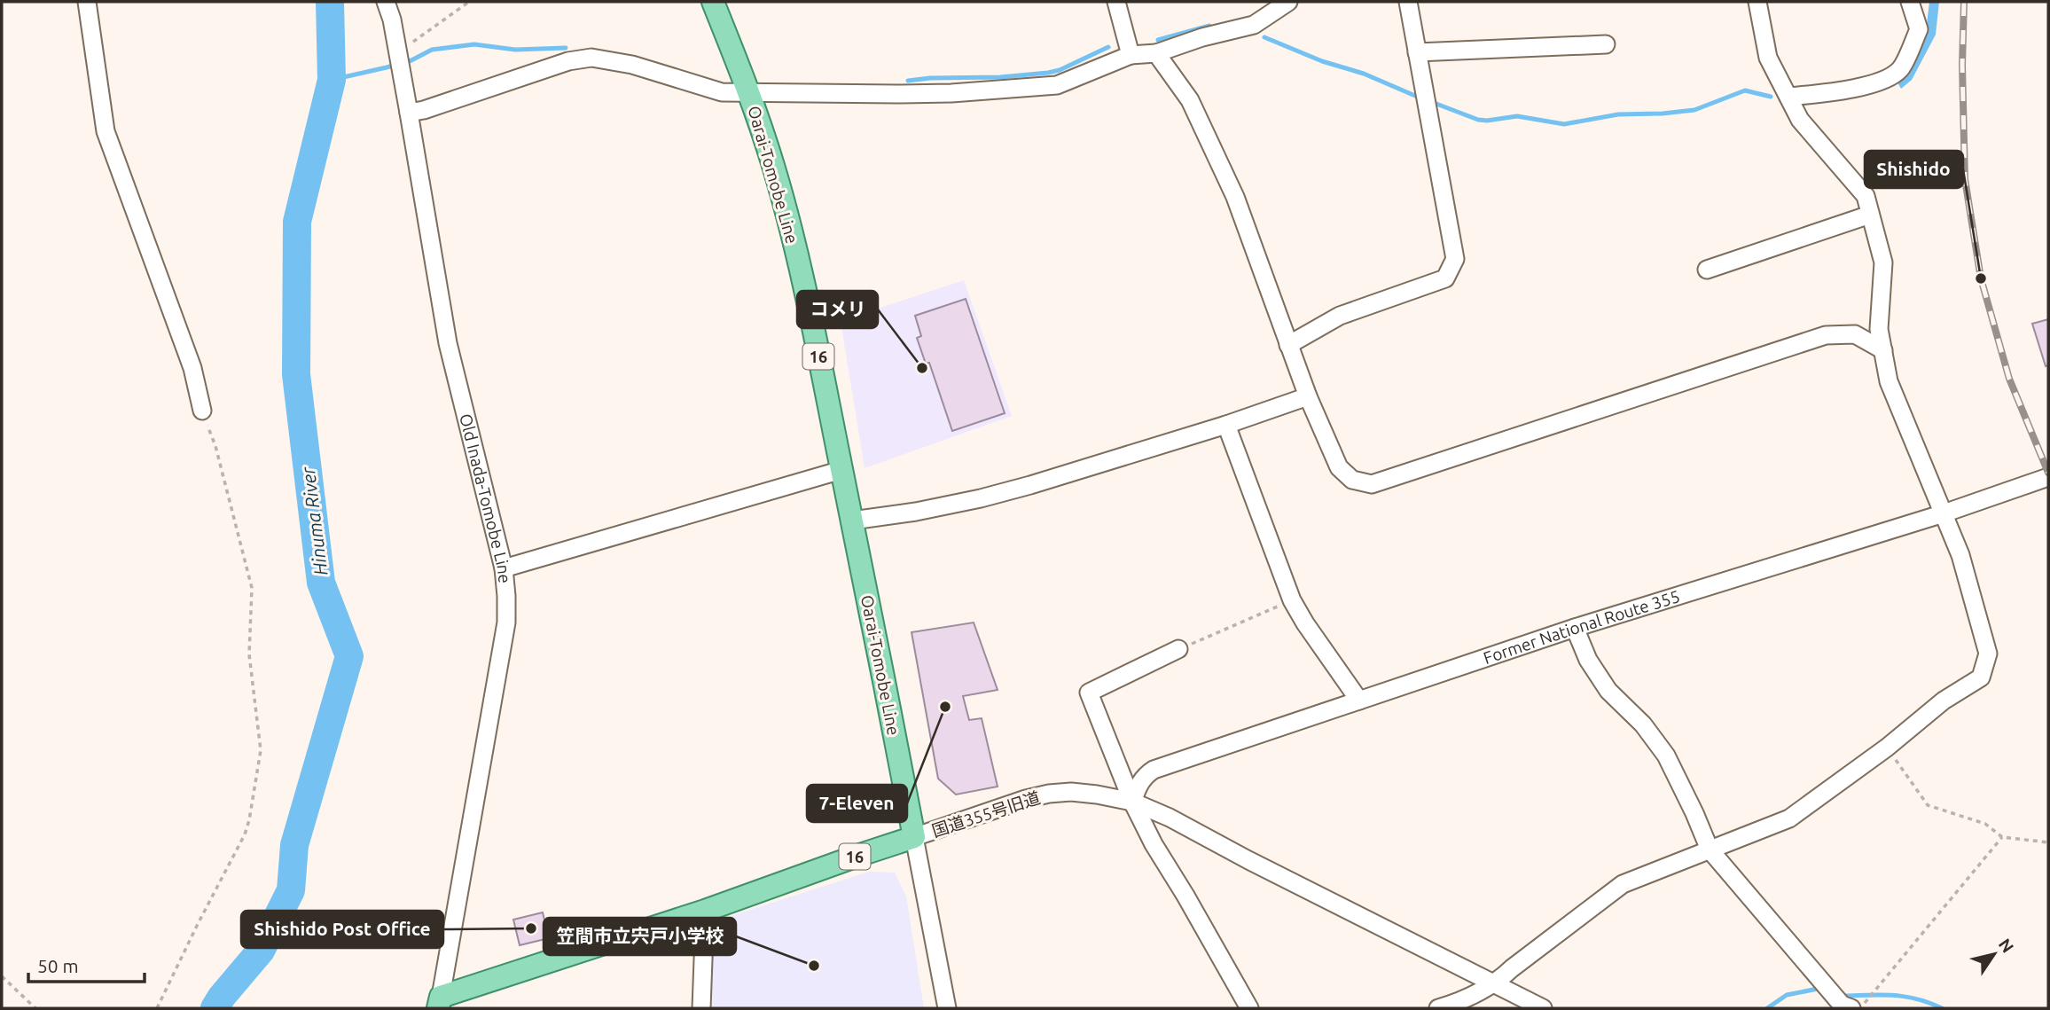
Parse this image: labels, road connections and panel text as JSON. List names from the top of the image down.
{
  "streets": {
    "main road": ["Oarai-Tomobe Line", "16"],
    "street": ["Old Inada-Tomobe Line", "Former National Route 355", "国道355号旧道"]
  },
  "crossings": [
    ["Oarai-Tomobe Line", "16"],
    ["Oarai-Tomobe Line", "国道355号旧道"],
    ["16", "Old Inada-Tomobe Line"],
    ["16", "国道355号旧道"],
    ["Former National Route 355", "国道355号旧道"]
  ],
  "water": ["Hinuma River"],
  "places": [
    "Shishido",
    "コメリ",
    "7-Eleven",
    "Shishido Post Office",
    "笠間市立宍戸小学校"
  ],
  "scale_bar": "50 m",
  "north": "top right"
}
